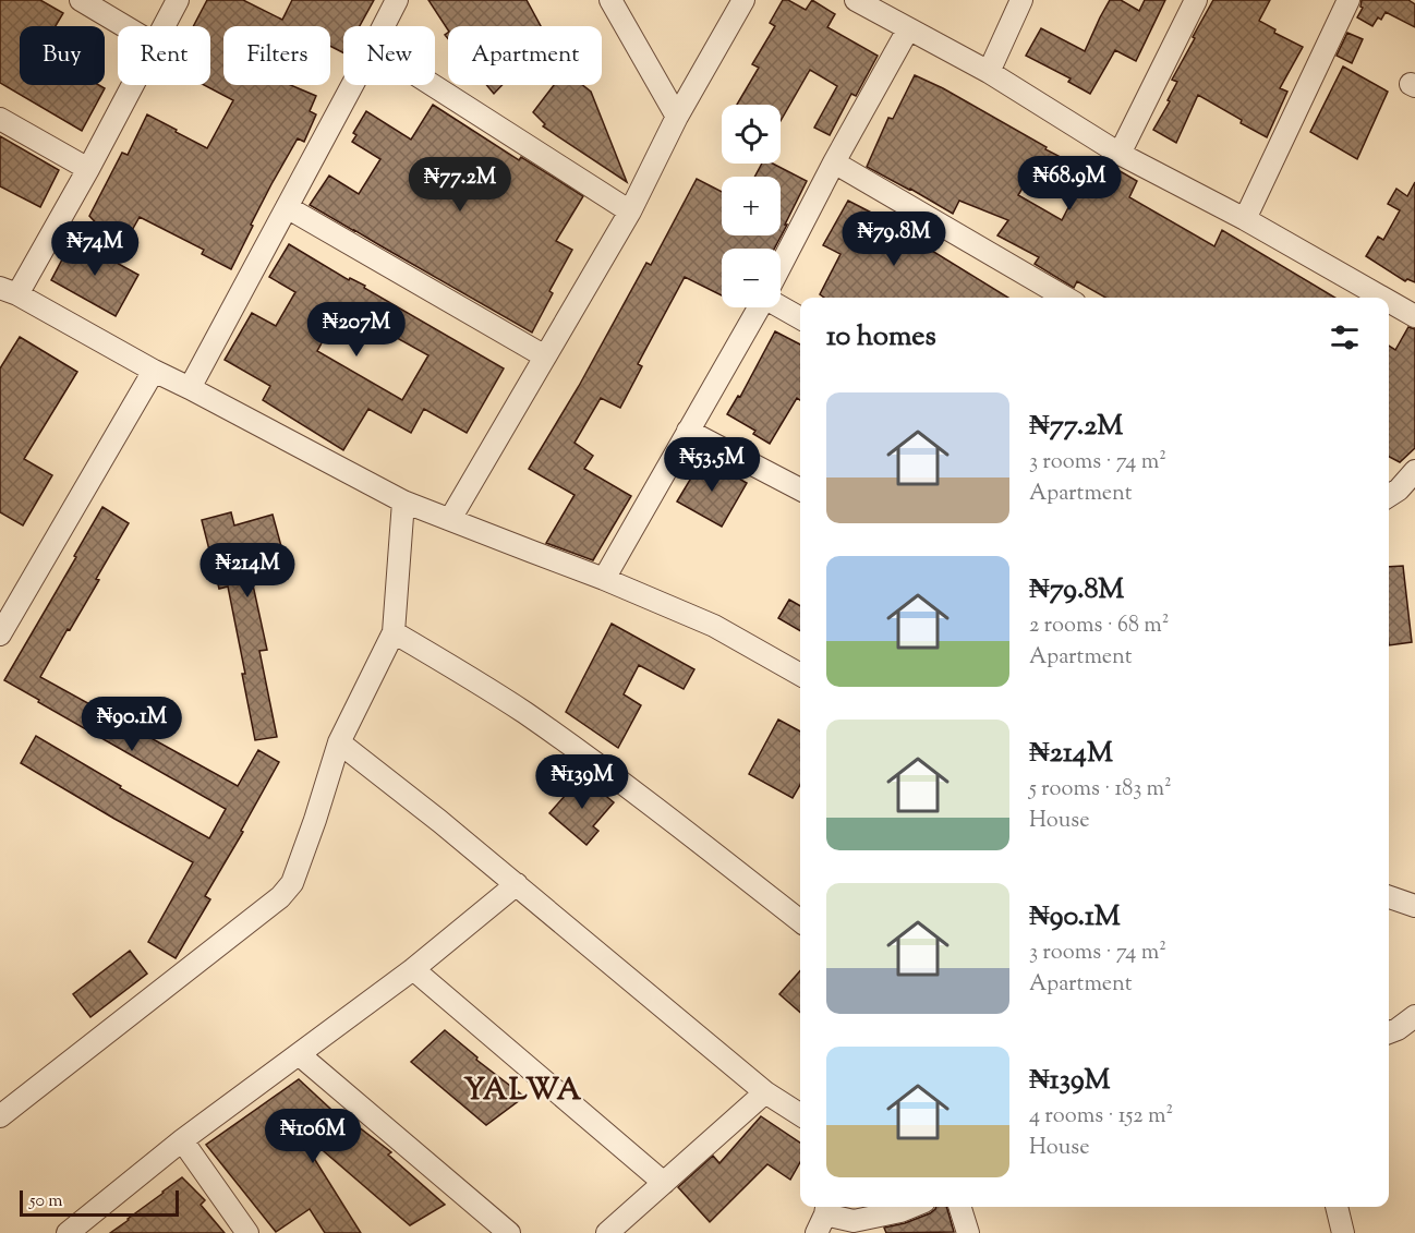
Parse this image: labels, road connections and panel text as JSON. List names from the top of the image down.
{
  "districts": ["YALWA"],
  "scale_bar": "50 m",
  "page": {
    "chip": [
      "Buy",
      "Rent",
      "Filters",
      "New",
      "Apartment"
    ],
    "map_buttons": ["+", "−"],
    "price": [
      "₦68.9M",
      "₦77.2M",
      "₦79.8M",
      "₦74M",
      "₦207M",
      "₦53.5M",
      "₦214M",
      "₦90.1M",
      "₦139M",
      "₦106M"
    ],
    "heading": "10 homes",
    "list": [
      {
        "name": "₦77.2M",
        "note": "3 rooms · 74 m² · Apartment"
      },
      {
        "name": "₦79.8M",
        "note": "2 rooms · 68 m² · Apartment"
      },
      {
        "name": "₦214M",
        "note": "5 rooms · 183 m² · House"
      },
      {
        "name": "₦90.1M",
        "note": "3 rooms · 74 m² · Apartment"
      },
      {
        "name": "₦139M",
        "note": "4 rooms · 152 m² · House"
      }
    ],
    "scale": "50 m"
  }
}
